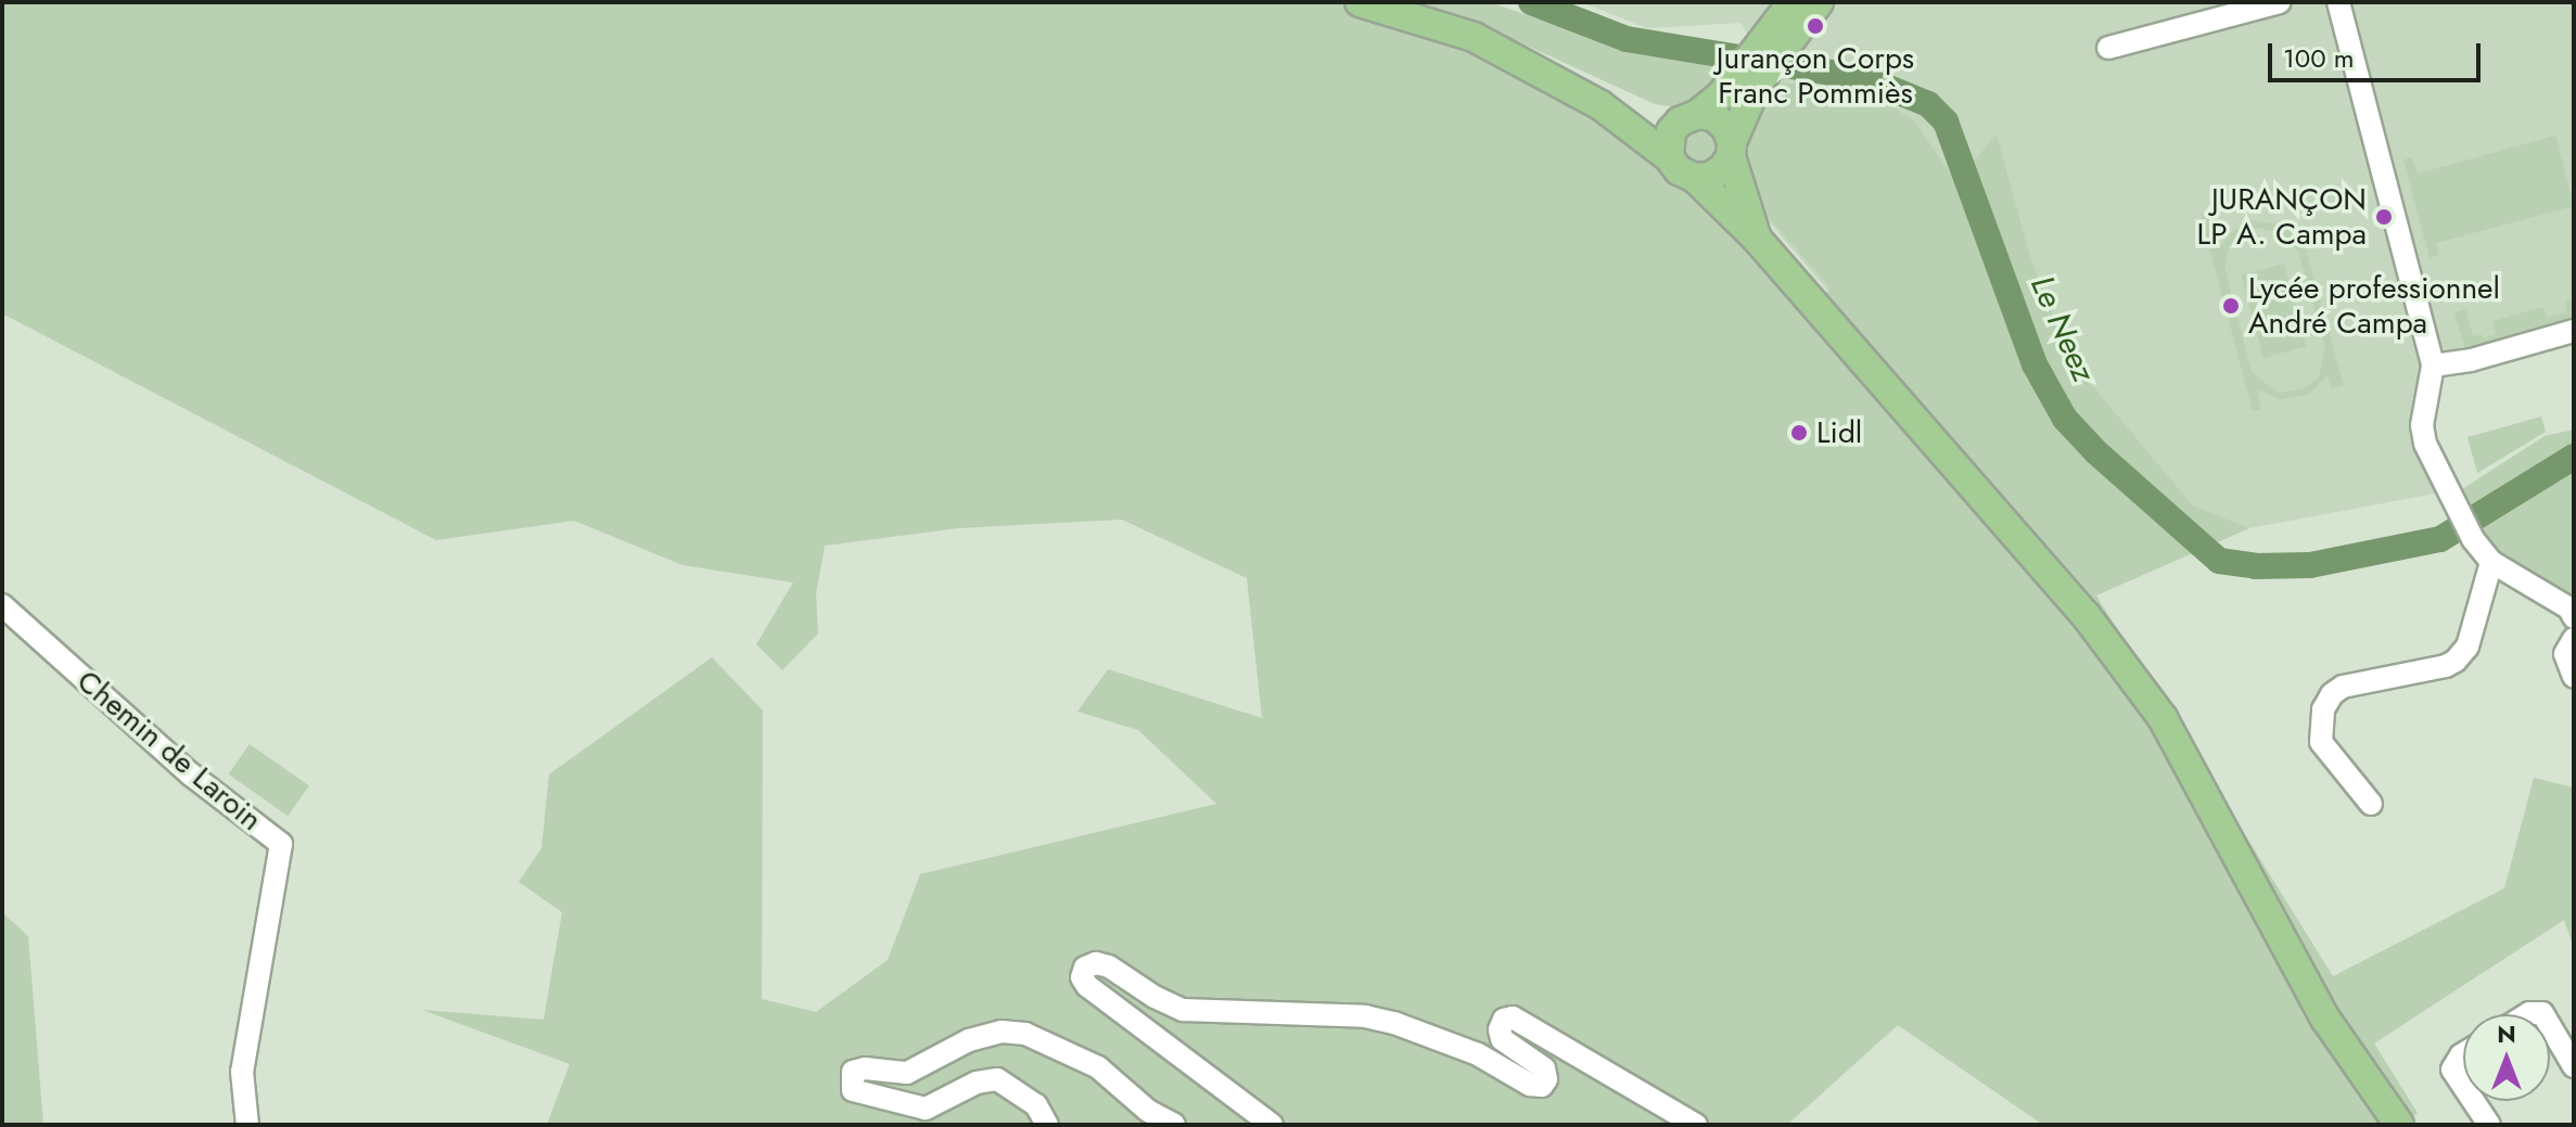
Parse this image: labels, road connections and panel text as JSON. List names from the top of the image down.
{
  "streets": {
    "street": ["Chemin de Laroin"]
  },
  "water": ["Le Neez"],
  "places": [
    "Jurançon Corps Franc Pommiès",
    "JURANÇON LP A. Campa",
    "Lycée professionnel André Campa",
    "Lidl"
  ],
  "scale_bar": "100 m",
  "north": "top"
}
